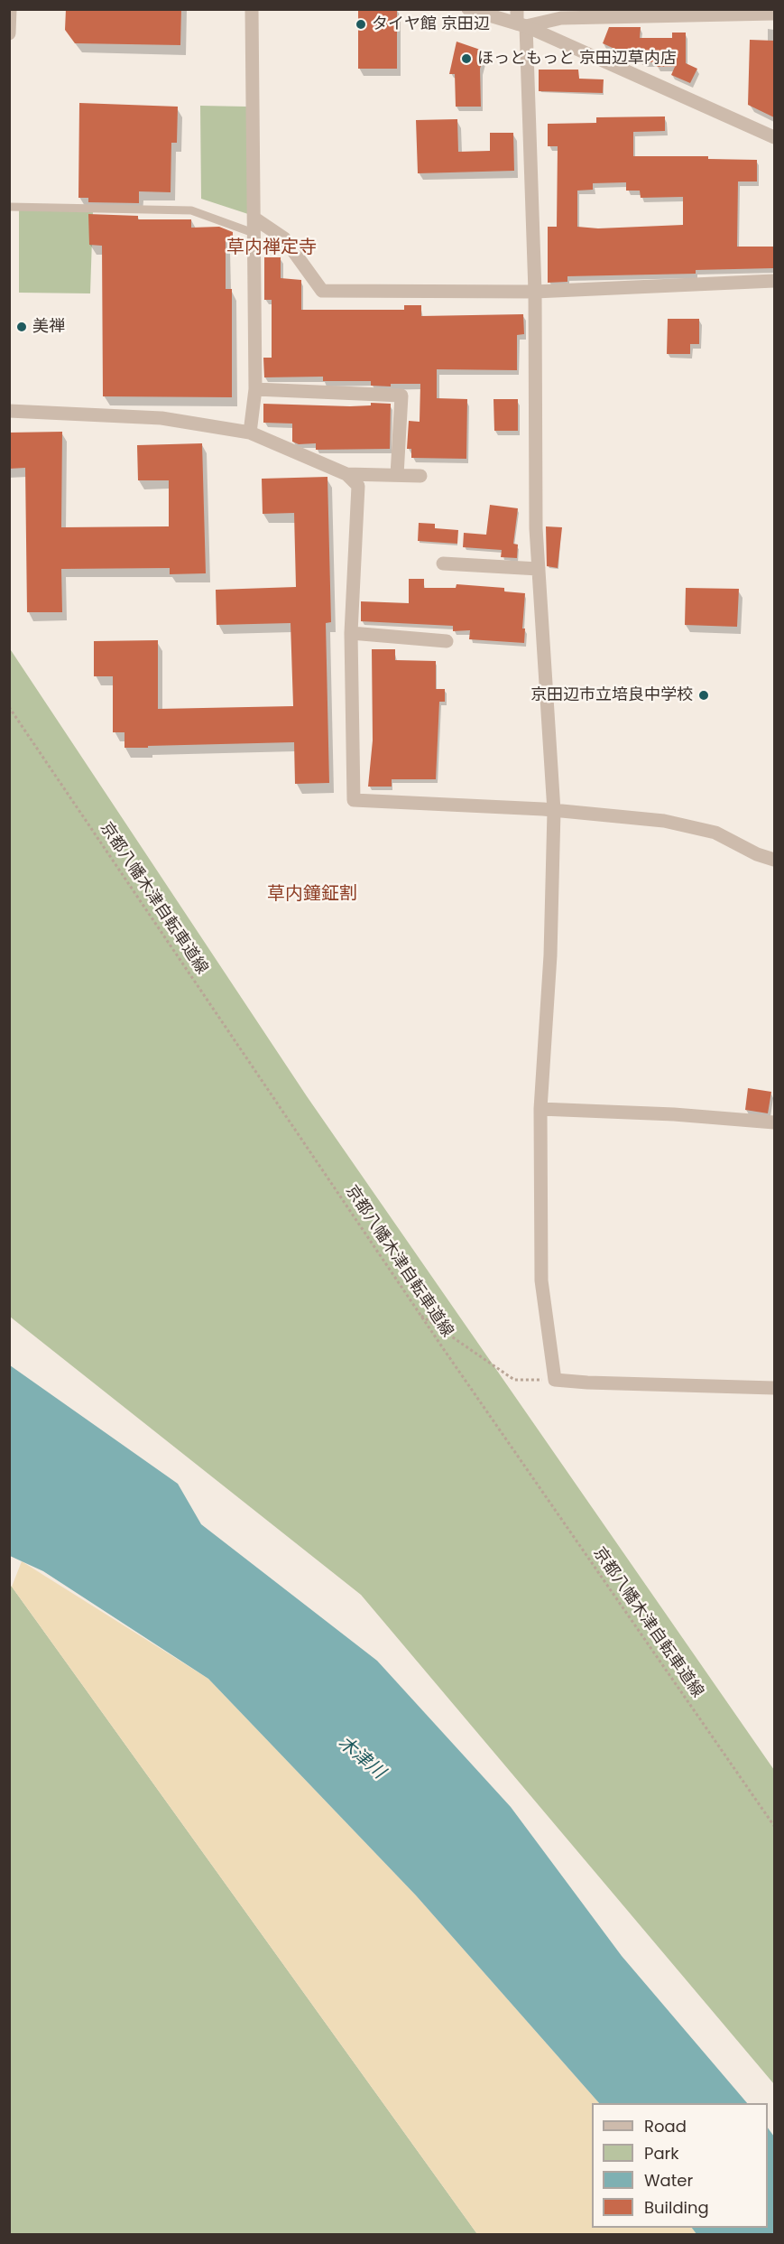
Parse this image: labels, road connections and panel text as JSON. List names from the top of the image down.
{
  "streets": {
    "path": ["京都八幡木津自転車道線"]
  },
  "districts": ["草内禅定寺", "草内鐘鉦割"],
  "water": ["木津川"],
  "places": [
    "タイヤ館 京田辺",
    "ほっともっと 京田辺草内店",
    "美禅",
    "京田辺市立培良中学校"
  ],
  "legend": [
    "Road",
    "Park",
    "Water",
    "Building"
  ]
}
